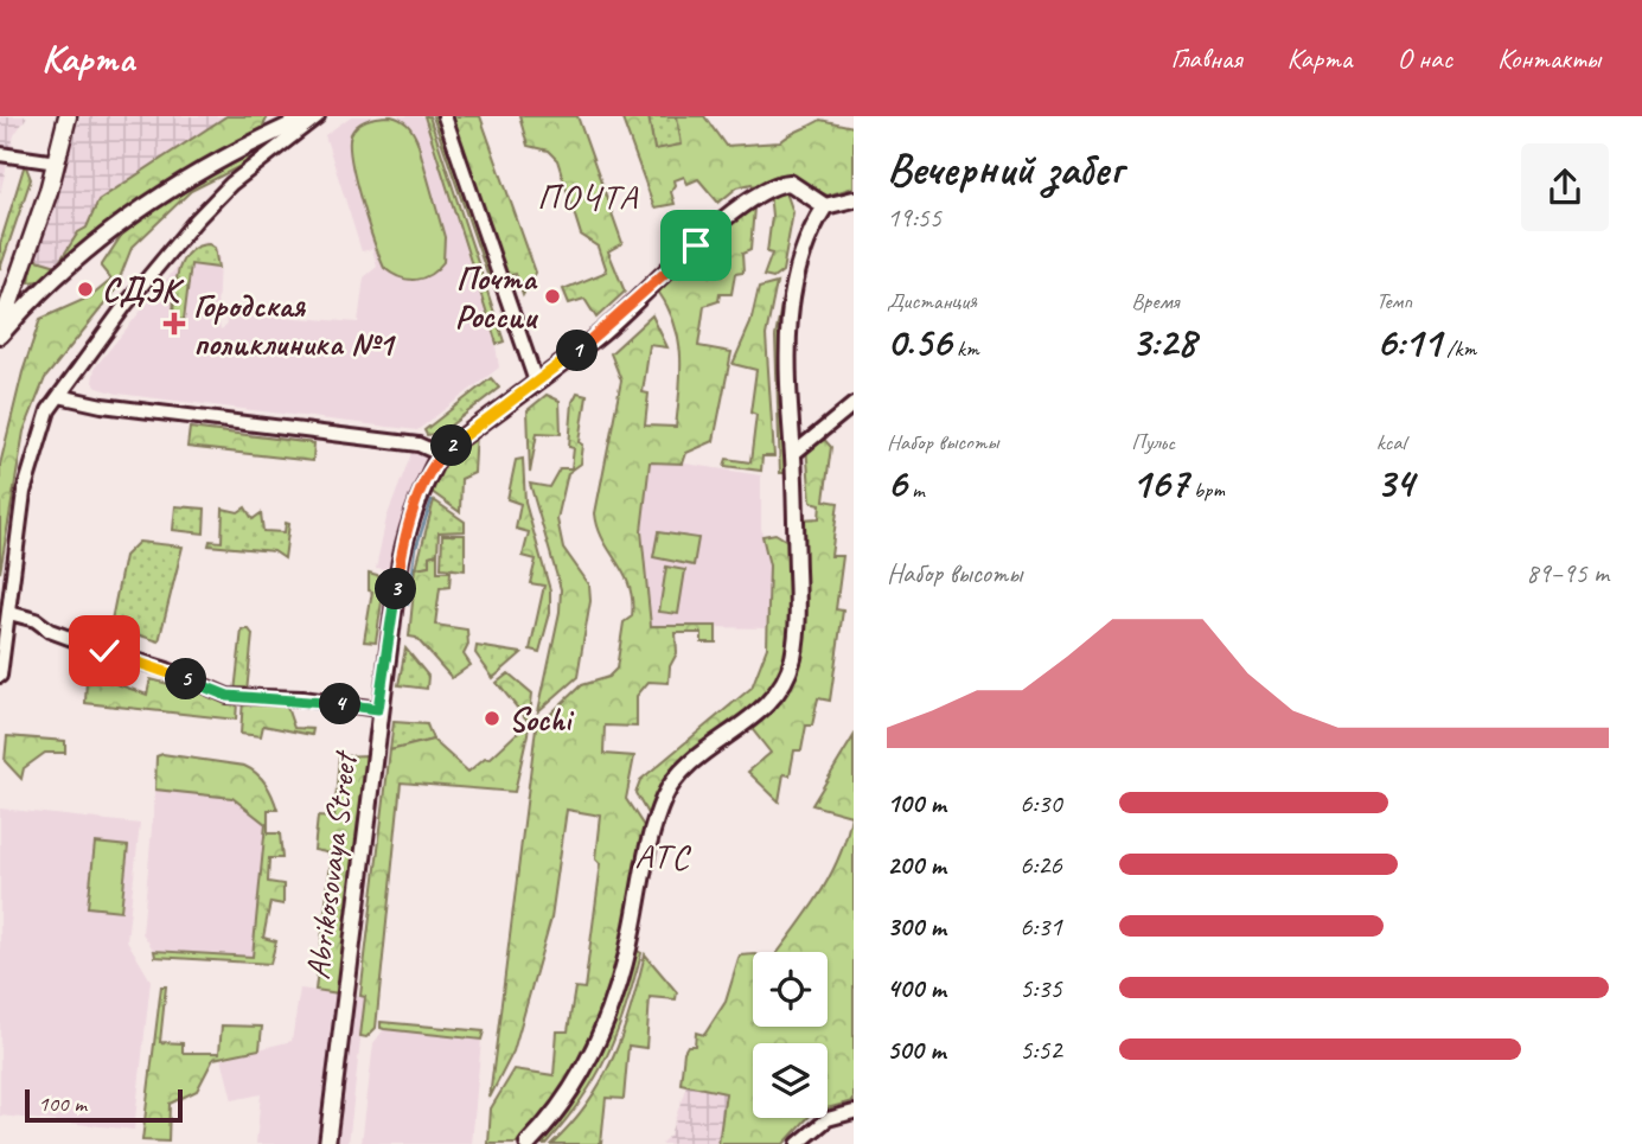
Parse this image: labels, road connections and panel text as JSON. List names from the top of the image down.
{
  "streets": {
    "street": ["Abrikosovaya Street"]
  },
  "districts": ["ПОЧТА", "АТС"],
  "places": {
    "other": ["СДЭК", "Почта России", "Sochi"],
    "health": ["Городская поликлиника №1"]
  },
  "scale_bar": "100 m",
  "page": {
    "header": "Карта",
    "nav": [
      "Главная",
      "Карта",
      "О нас",
      "Контакты"
    ],
    "heading": ["Вечерний забег", "19:55"],
    "stats": [
      ["Дистанция", "0.56 km"],
      ["Время", "3:28"],
      ["Темп", "6:11 /km"],
      ["Набор высоты", "6 m"],
      ["Пульс", "167 bpm"],
      ["kcal", "34"]
    ],
    "pins": [
      "1",
      "2",
      "3",
      "5",
      "4"
    ],
    "chart": ["Набор высоты", "89–95 m"],
    "list": [
      {
        "name": "100 m",
        "note": "6:30"
      },
      {
        "name": "200 m",
        "note": "6:26"
      },
      {
        "name": "300 m",
        "note": "6:31"
      },
      {
        "name": "400 m",
        "note": "5:35"
      },
      {
        "name": "500 m",
        "note": "5:52"
      }
    ],
    "scale": "100 m"
  }
}
